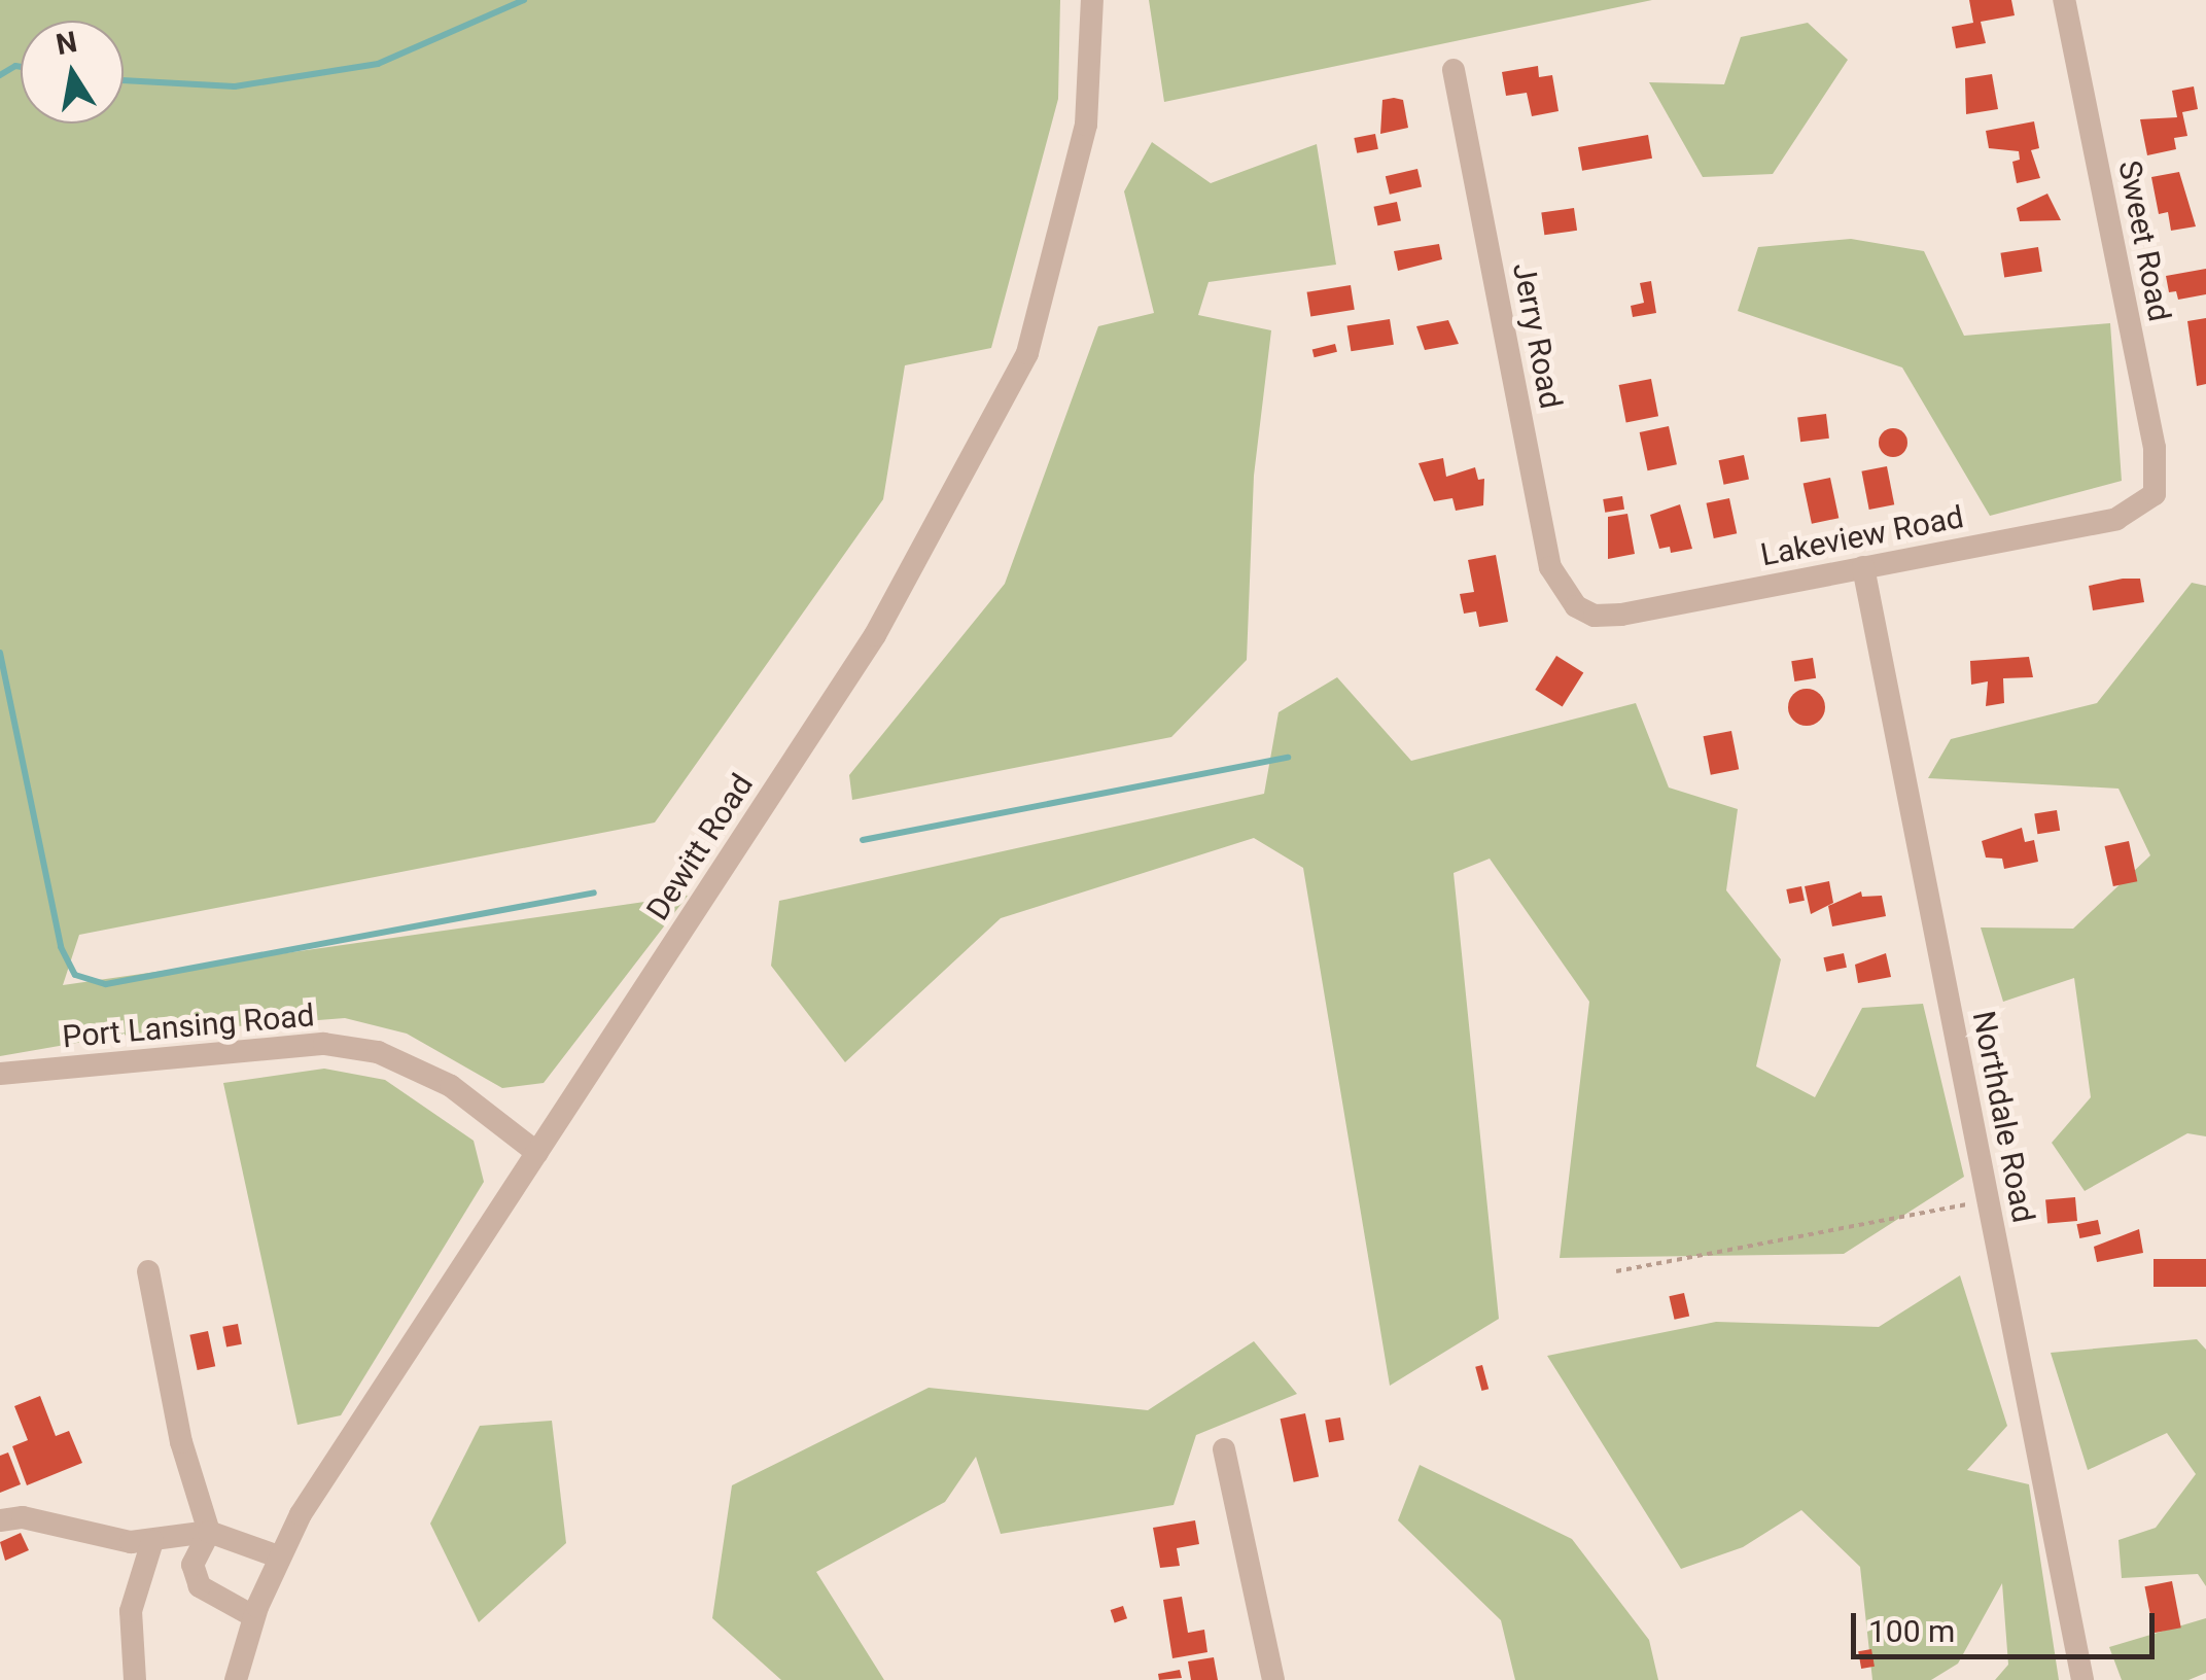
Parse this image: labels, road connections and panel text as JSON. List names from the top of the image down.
{
  "streets": {
    "street": [
      "Sweet Road",
      "Jerry Road",
      "Lakeview Road",
      "Dewitt Road",
      "Port Lansing Road",
      "Northdale Road"
    ]
  },
  "crossings": [
    ["Sweet Road", "Lakeview Road"],
    ["Jerry Road", "Lakeview Road"],
    ["Lakeview Road", "Northdale Road"],
    ["Dewitt Road", "Port Lansing Road"]
  ],
  "scale_bar": "100 m",
  "north": "top"
}
